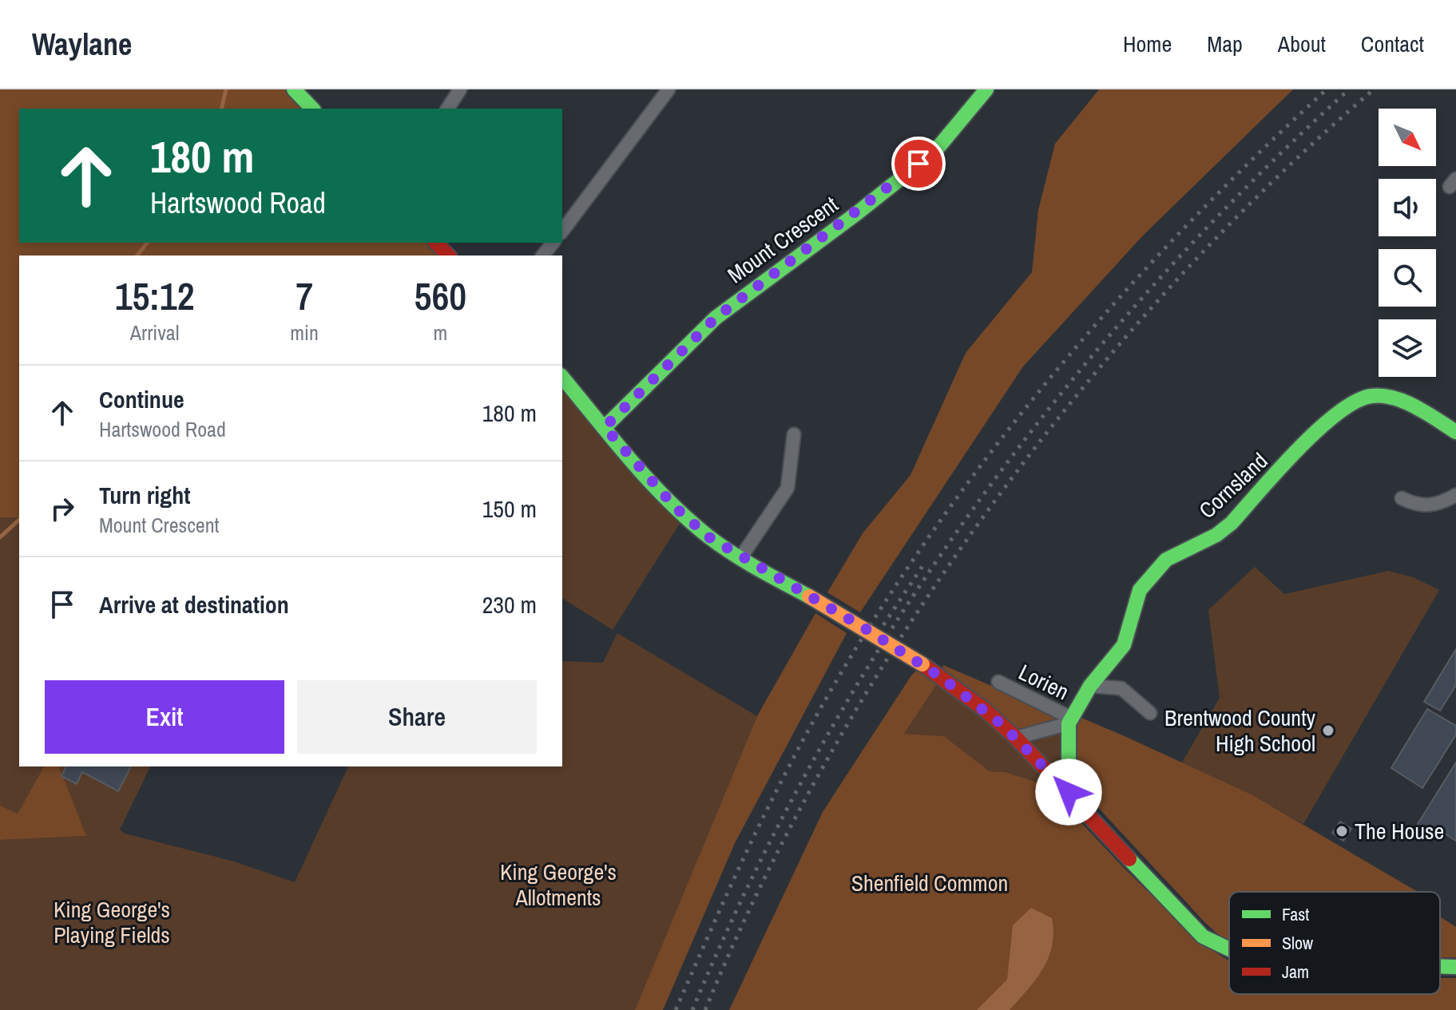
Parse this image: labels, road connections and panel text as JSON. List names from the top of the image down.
{
  "streets": {
    "street": ["Mount Crescent", "Cornsland", "Lorien"]
  },
  "crossings": [
    ["Cornsland", "Lorien"]
  ],
  "parks": ["King George's Allotments", "Shenfield Common", "King George's Playing Fields"],
  "places": ["Brentwood County High School", "The House"],
  "legend": ["Fast", "Slow", "Jam"],
  "north": "bottom right",
  "page": {
    "header": "Waylane",
    "nav": [
      "Home",
      "Map",
      "About",
      "Contact"
    ],
    "turn": ["180 m", "Hartswood Road"],
    "eta": [
      "15:12",
      "Arrival",
      "7",
      "min",
      "560",
      "m"
    ],
    "list": [
      {
        "name": "Continue",
        "note": "Hartswood Road",
        "value": "180 m"
      },
      {
        "name": "Turn right",
        "note": "Mount Crescent",
        "value": "150 m"
      },
      {
        "name": "Arrive at destination",
        "value": "230 m"
      }
    ],
    "buttons": ["Exit", "Share"]
  }
}
